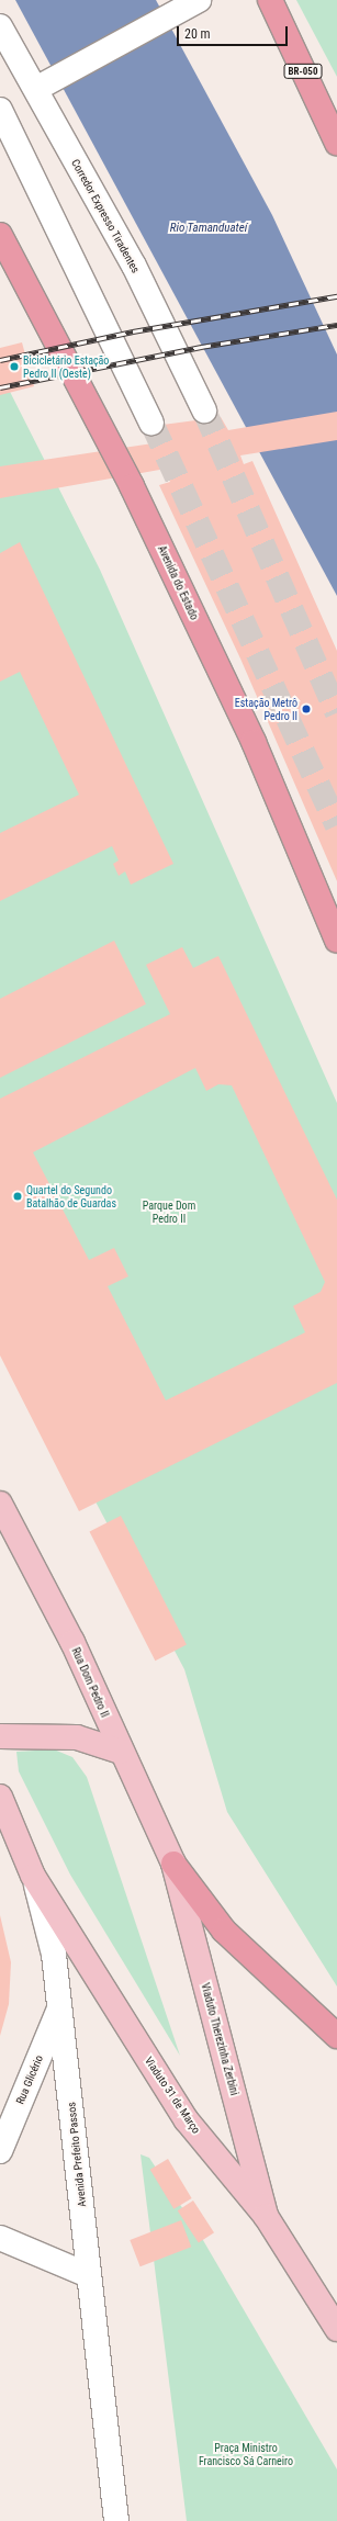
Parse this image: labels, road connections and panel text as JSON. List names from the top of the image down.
{
  "streets": {
    "highway": ["BR-050", "Avenida do Estado"],
    "main road": [
      "Rua Dom Pedro II",
      "Viaduto Therezinha Zerbini",
      "Viaduto 31 de Março",
      "Avenida Prefeito Passos"
    ],
    "street": ["Corredor Expresso Tiradentes", "Rua Glicério"]
  },
  "crossings": [
    ["Rua Dom Pedro II", "Viaduto Therezinha Zerbini"],
    ["Viaduto Therezinha Zerbini", "Viaduto 31 de Março"],
    ["Rua Glicério", "Avenida Prefeito Passos"],
    ["Viaduto 31 de Março", "Avenida Prefeito Passos"]
  ],
  "water": ["Rio Tamanduateí"],
  "parks": ["Parque Dom Pedro II", "Praça Ministro Francisco Sá Carneiro"],
  "places": ["Bicicletário Estação Pedro II (Oeste)", "Estação Metrô Pedro II", "Quartel do Segundo Batalhão de Guardas"],
  "scale_bar": "20 m"
}
